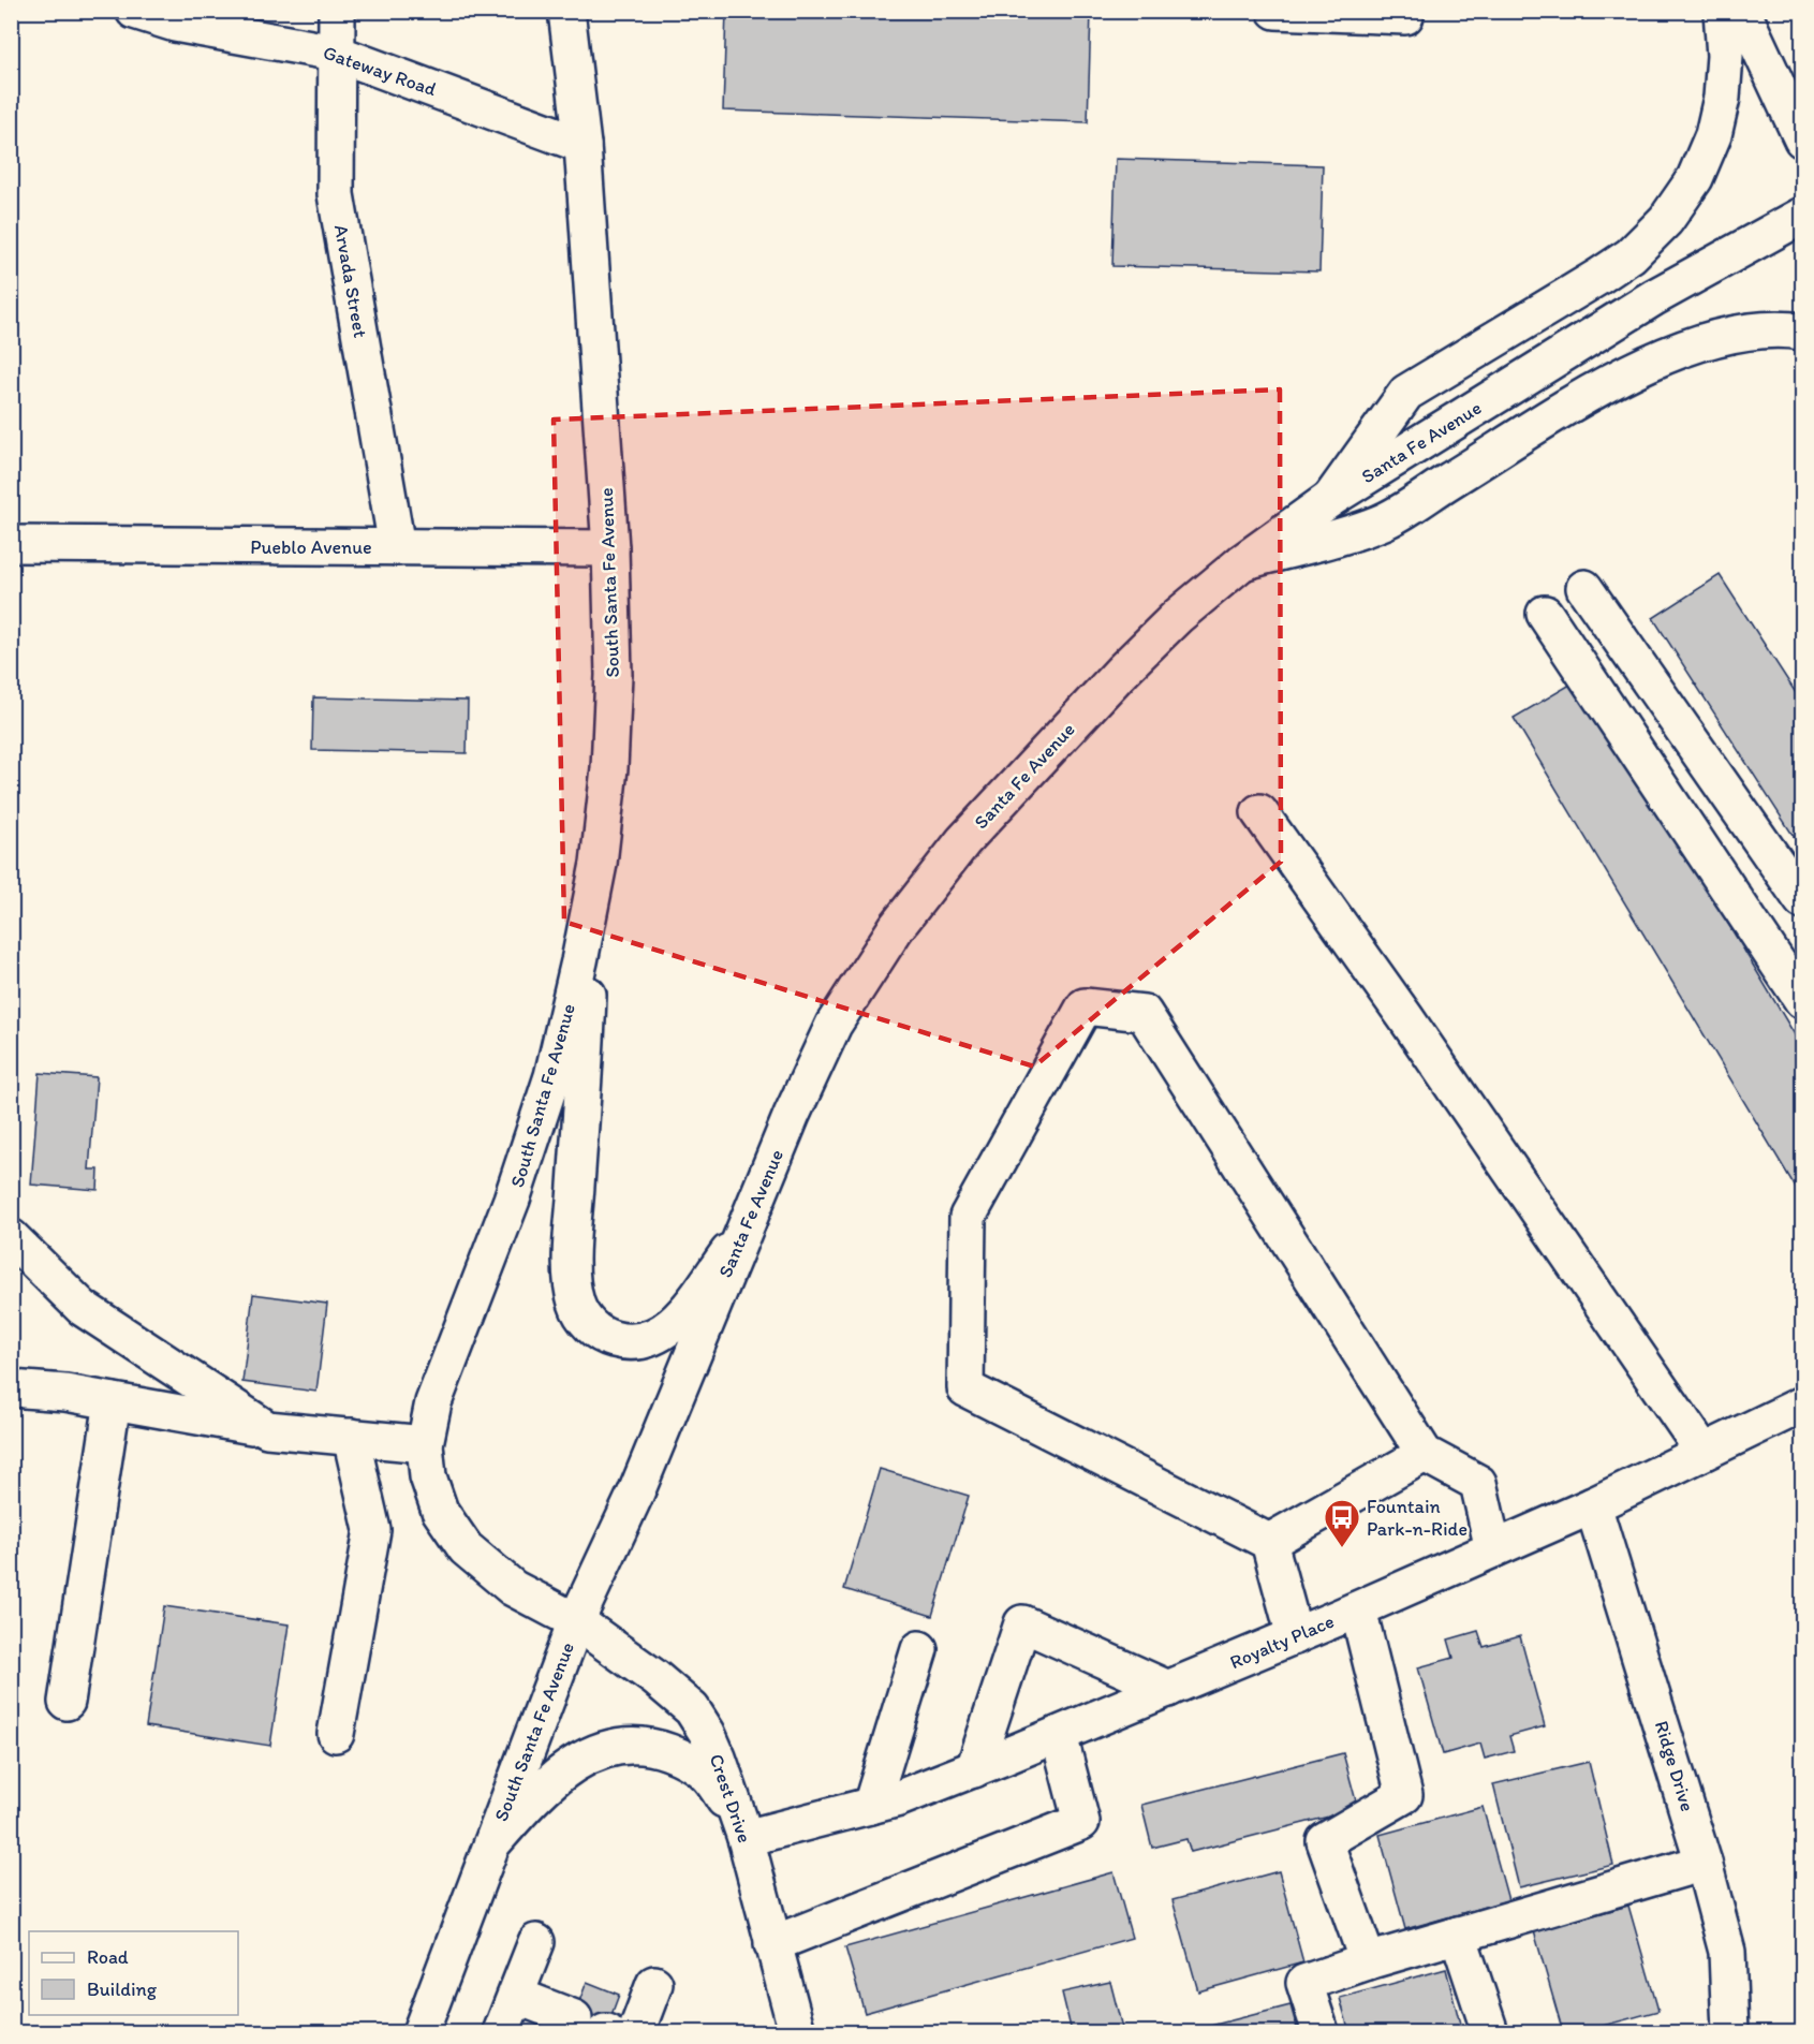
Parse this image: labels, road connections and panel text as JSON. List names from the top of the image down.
{
  "streets": {
    "main road": [
      "Gateway Road",
      "Arvada Street",
      "Santa Fe Avenue",
      "Pueblo Avenue",
      "South Santa Fe Avenue",
      "Royalty Place",
      "Ridge Drive",
      "Crest Drive"
    ]
  },
  "crossings": [
    ["Gateway Road", "Arvada Street"],
    ["Gateway Road", "South Santa Fe Avenue"],
    ["Arvada Street", "Pueblo Avenue"],
    ["Santa Fe Avenue", "South Santa Fe Avenue"],
    ["Santa Fe Avenue", "Crest Drive"],
    ["Pueblo Avenue", "South Santa Fe Avenue"],
    ["South Santa Fe Avenue", "Crest Drive"],
    ["Royalty Place", "Ridge Drive"],
    ["Royalty Place", "Crest Drive"]
  ],
  "places": {
    "bus stop": ["Fountain Park-n-Ride"]
  },
  "legend": ["Road", "Building"]
}
